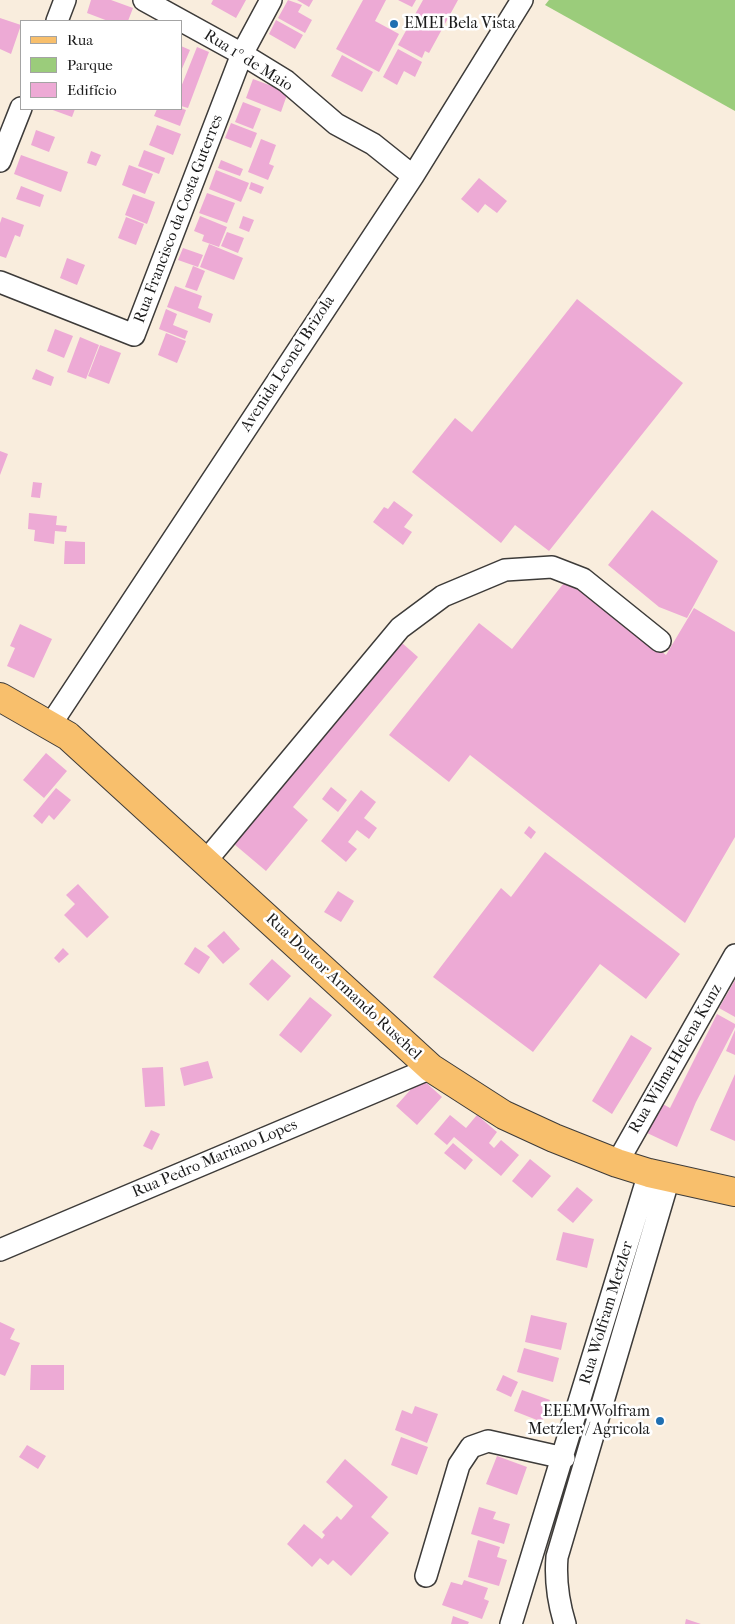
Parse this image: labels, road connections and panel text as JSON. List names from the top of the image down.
{
  "streets": {
    "main road": ["Rua Doutor Armando Ruschel"],
    "street": [
      "Rua 1º de Maio",
      "Rua Francisco da Costa Guterres",
      "Avenida Leonel Brizola",
      "Rua Wilma Helena Kunz",
      "Rua Pedro Mariano Lopes",
      "Rua Wolfram Metzler"
    ]
  },
  "crossings": [
    ["Rua 1º de Maio", "Rua Francisco da Costa Guterres"],
    ["Rua 1º de Maio", "Avenida Leonel Brizola"],
    ["Avenida Leonel Brizola", "Rua Doutor Armando Ruschel"],
    ["Rua Doutor Armando Ruschel", "Rua Wilma Helena Kunz"],
    ["Rua Doutor Armando Ruschel", "Rua Pedro Mariano Lopes"],
    ["Rua Doutor Armando Ruschel", "Rua Wolfram Metzler"]
  ],
  "places": ["EMEI Bela Vista", "EEEM Wolfram Metzler / Agricola"],
  "legend": ["Rua", "Parque", "Edifício"]
}
